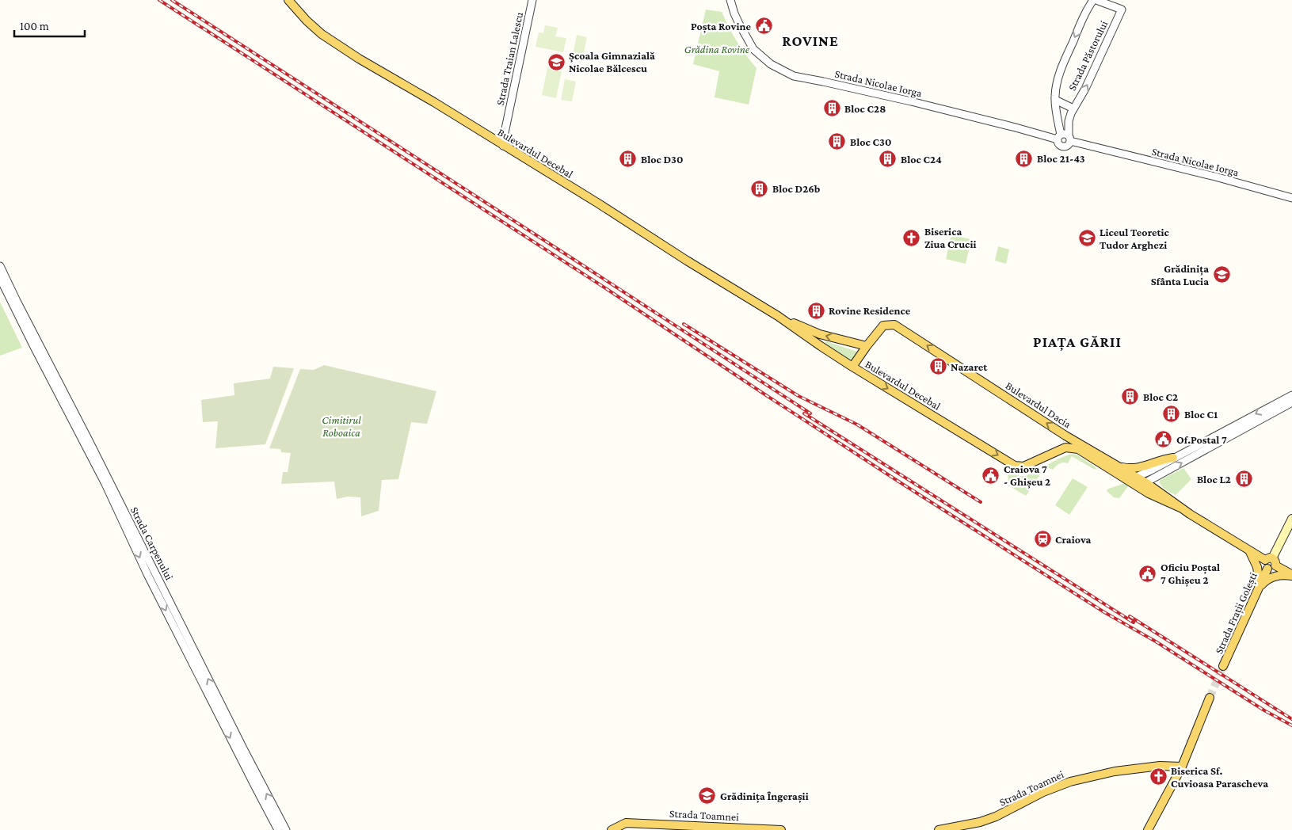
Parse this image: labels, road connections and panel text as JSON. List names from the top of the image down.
{
  "streets": {
    "main road": [
      "Bulevardul Decebal",
      "Bulevardul Dacia",
      "Strada Frații Golești",
      "Strada Toamnei"
    ],
    "street": [
      "Strada Păstorului",
      "Strada Traian Lalescu",
      "Strada Nicolae Iorga",
      "Strada Carpenului"
    ]
  },
  "crossings": [
    ["Strada Păstorului", "Strada Nicolae Iorga"],
    ["Strada Traian Lalescu", "Bulevardul Decebal"],
    ["Bulevardul Decebal", "Bulevardul Dacia"],
    ["Bulevardul Dacia", "Strada Frații Golești"]
  ],
  "districts": ["ROVINE", "PIAȚA GĂRII"],
  "parks": ["Grădina Rovine", "Cimitirul Roboaica"],
  "places": {
    "public building": [
      "Poșta Rovine",
      "Of.Postal 7",
      "Craiova 7 - Ghișeu 2",
      "Oficiu Poștal 7 Ghișeu 2"
    ],
    "school or university": [
      "Școala Gimnazială Nicolae Bălcescu",
      "Liceul Teoretic Tudor Arghezi",
      "Grădinița Sfânta Lucia",
      "Grădinița Îngerașii"
    ],
    "building": [
      "Bloc C28",
      "Bloc C30",
      "Bloc 21-43",
      "Bloc D30",
      "Bloc C24",
      "Bloc D26b",
      "Rovine Residence",
      "Nazaret",
      "Bloc C2",
      "Bloc C1",
      "Bloc L2"
    ],
    "church": ["Biserica Ziua Crucii", "Biserica Sf. Cuvioasa Parascheva"],
    "station": ["Craiova"]
  },
  "scale_bar": "100 m"
}
